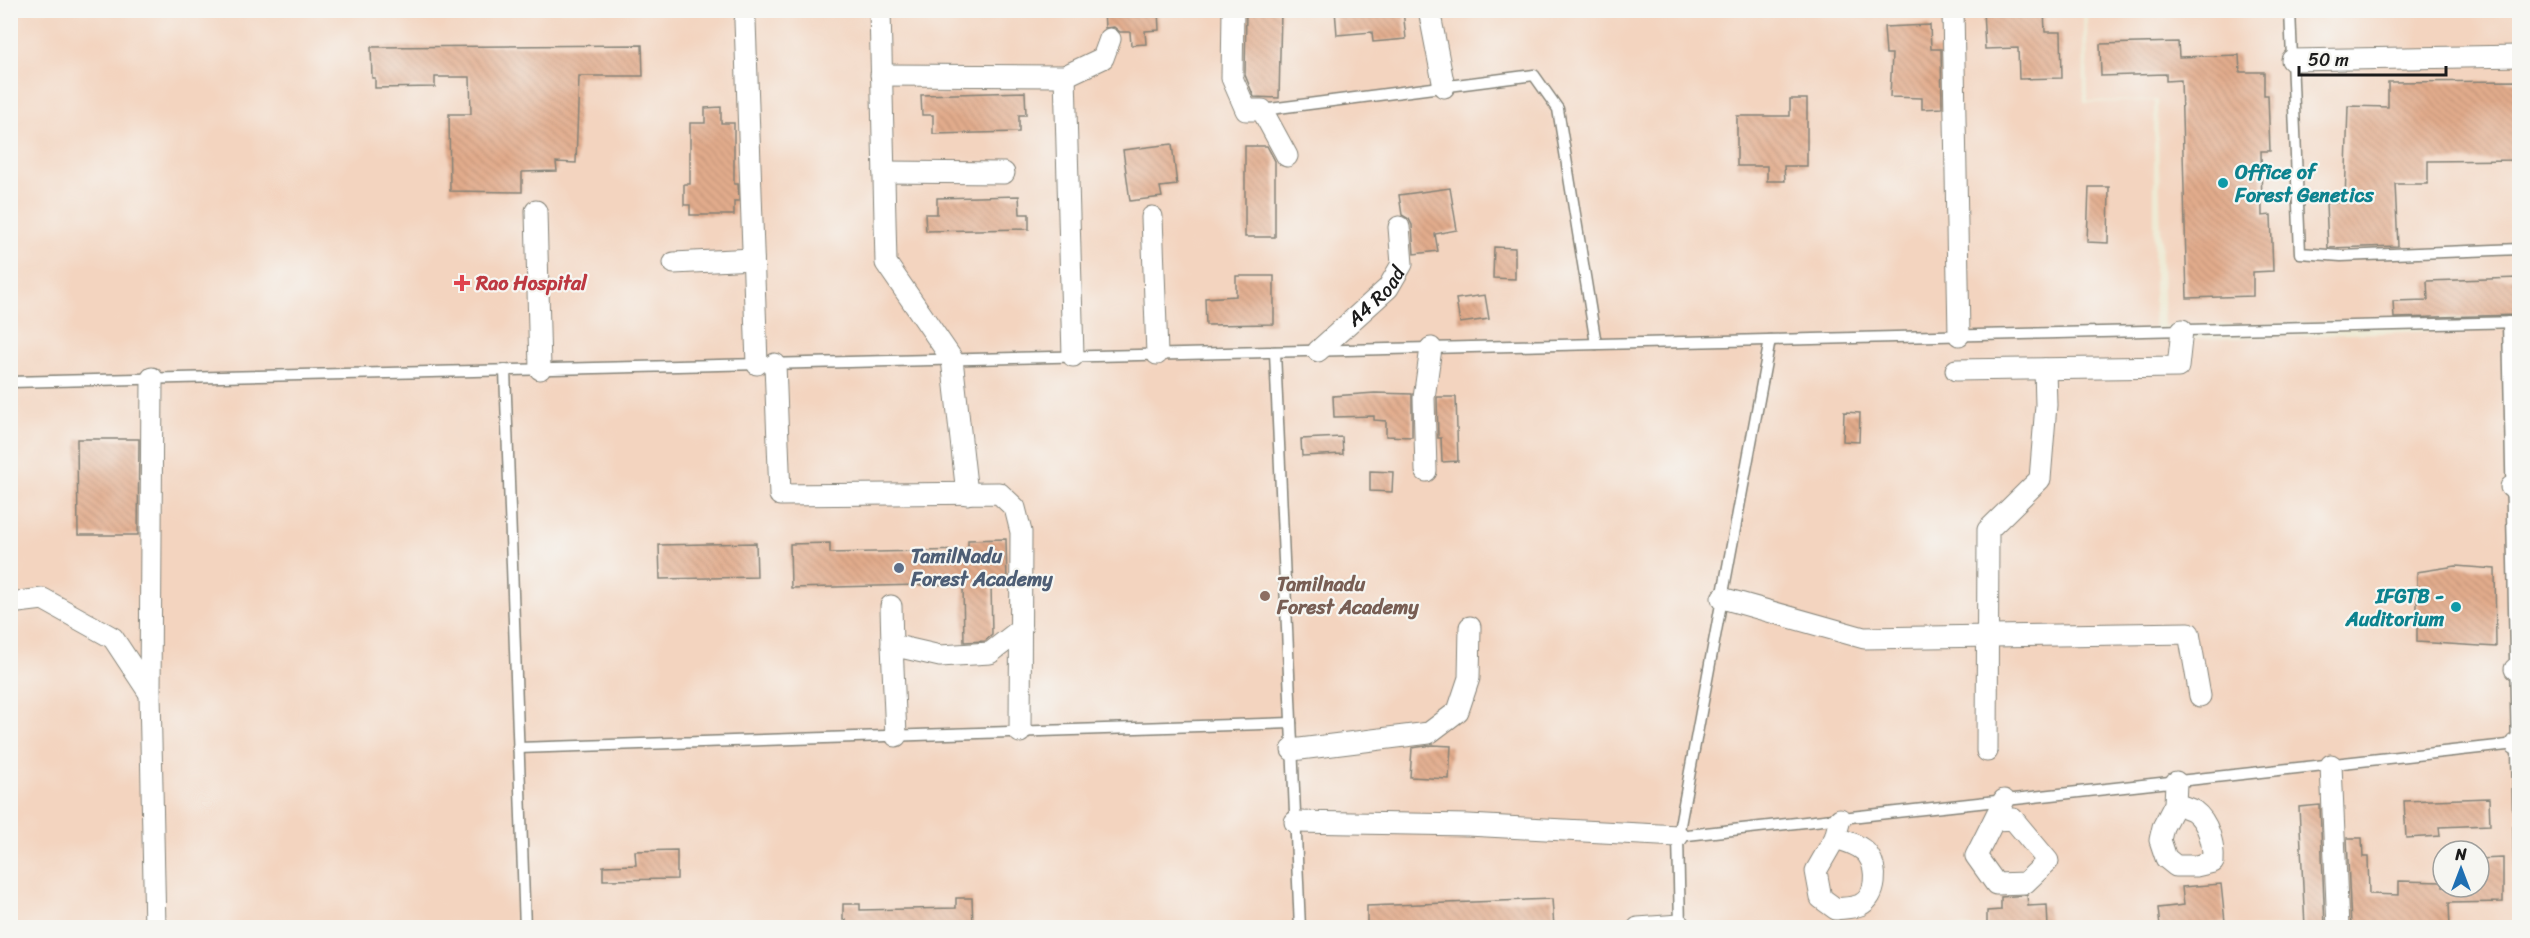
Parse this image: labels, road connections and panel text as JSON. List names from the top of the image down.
{
  "streets": {
    "street": ["A4 Road"]
  },
  "places": {
    "other": [
      "Office of Forest Genetics",
      "TamilNadu Forest Academy",
      "Tamilnadu Forest Academy",
      "IFGTB - Auditorium"
    ],
    "health": ["Rao Hospital"]
  },
  "scale_bar": "50 m",
  "north": "top"
}
